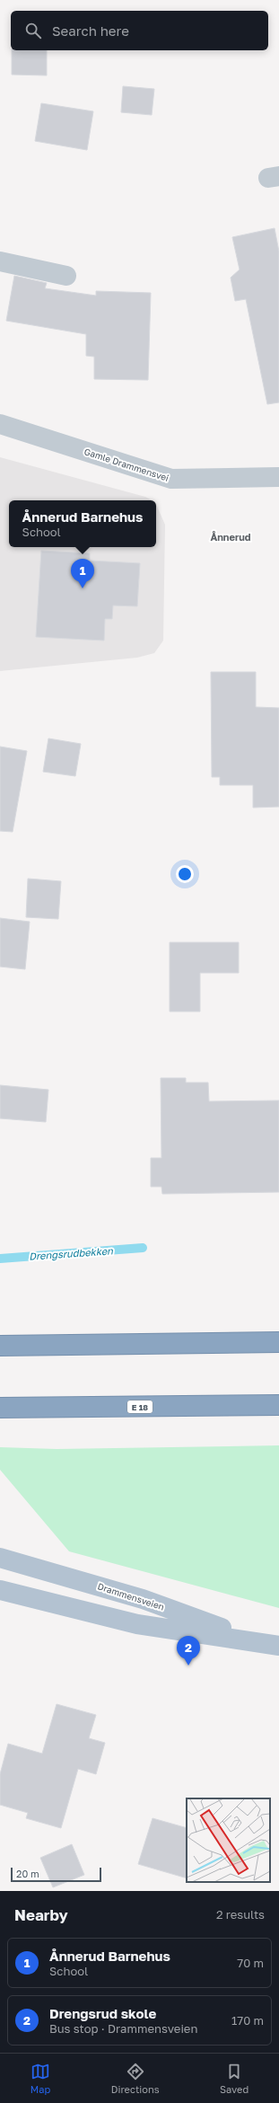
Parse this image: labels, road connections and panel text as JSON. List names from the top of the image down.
{
  "streets": {
    "highway": ["E 18"],
    "main road": ["Drammensveien"],
    "street": ["Gamle Drammensvei"]
  },
  "districts": ["Ånnerud"],
  "water": ["Drengsrudbekken"],
  "scale_bar": "20 m",
  "page": {
    "search": "Search here",
    "popup": ["Ånnerud Barnehus", "School"],
    "pins": ["1", "2"],
    "scale": "20 m",
    "heading": ["Nearby", "2 results"],
    "list": [
      {
        "mark": "1",
        "name": "Ånnerud Barnehus",
        "note": "School",
        "value": "70 m"
      },
      {
        "mark": "2",
        "name": "Drengsrud skole",
        "note": "Bus stop · Drammensveien",
        "value": "170 m"
      }
    ],
    "nav": ["Map", "Directions", "Saved"]
  }
}
